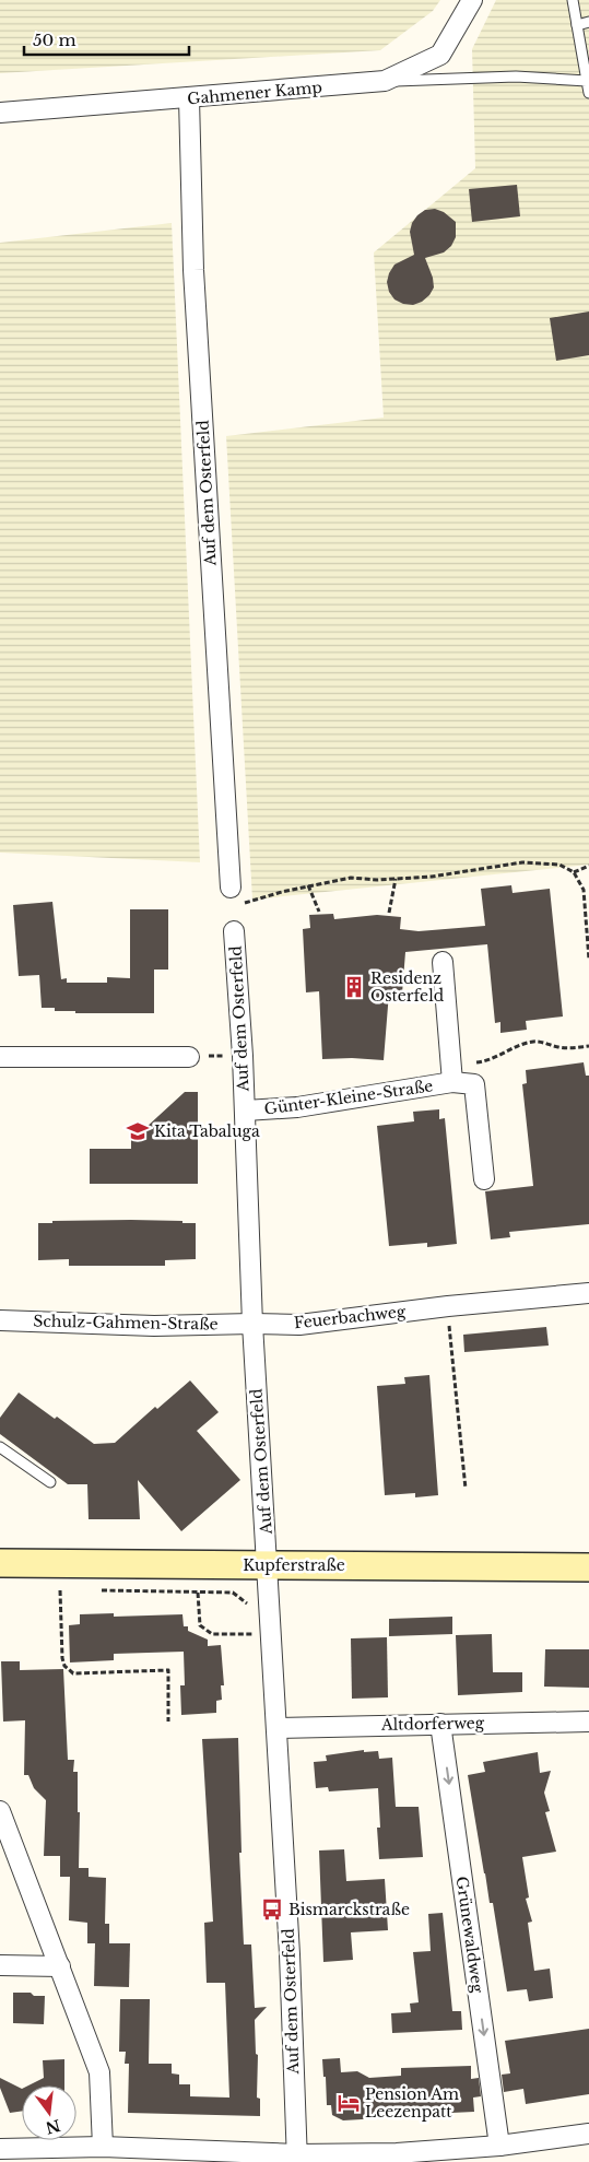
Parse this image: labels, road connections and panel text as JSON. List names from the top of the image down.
{
  "streets": {
    "street": [
      "Gahmener Kamp",
      "Auf dem Osterfeld",
      "Günter-Kleine-Straße",
      "Feuerbachweg",
      "Schulz-Gahmen-Straße",
      "Kupferstraße",
      "Altdorferweg",
      "Grünewaldweg"
    ]
  },
  "crossings": [
    ["Gahmener Kamp", "Auf dem Osterfeld"],
    ["Auf dem Osterfeld", "Günter-Kleine-Straße"],
    ["Auf dem Osterfeld", "Feuerbachweg"],
    ["Auf dem Osterfeld", "Schulz-Gahmen-Straße"],
    ["Auf dem Osterfeld", "Kupferstraße"],
    ["Auf dem Osterfeld", "Altdorferweg"],
    ["Feuerbachweg", "Schulz-Gahmen-Straße"],
    ["Altdorferweg", "Grünewaldweg"]
  ],
  "one_way": ["Grünewaldweg"],
  "places": {
    "building": ["Residenz Osterfeld"],
    "school or university": ["Kita Tabaluga"],
    "bus stop": ["Bismarckstraße"],
    "hotel": ["Pension Am Leezenpatt"]
  },
  "scale_bar": "50 m",
  "north": "bottom"
}
